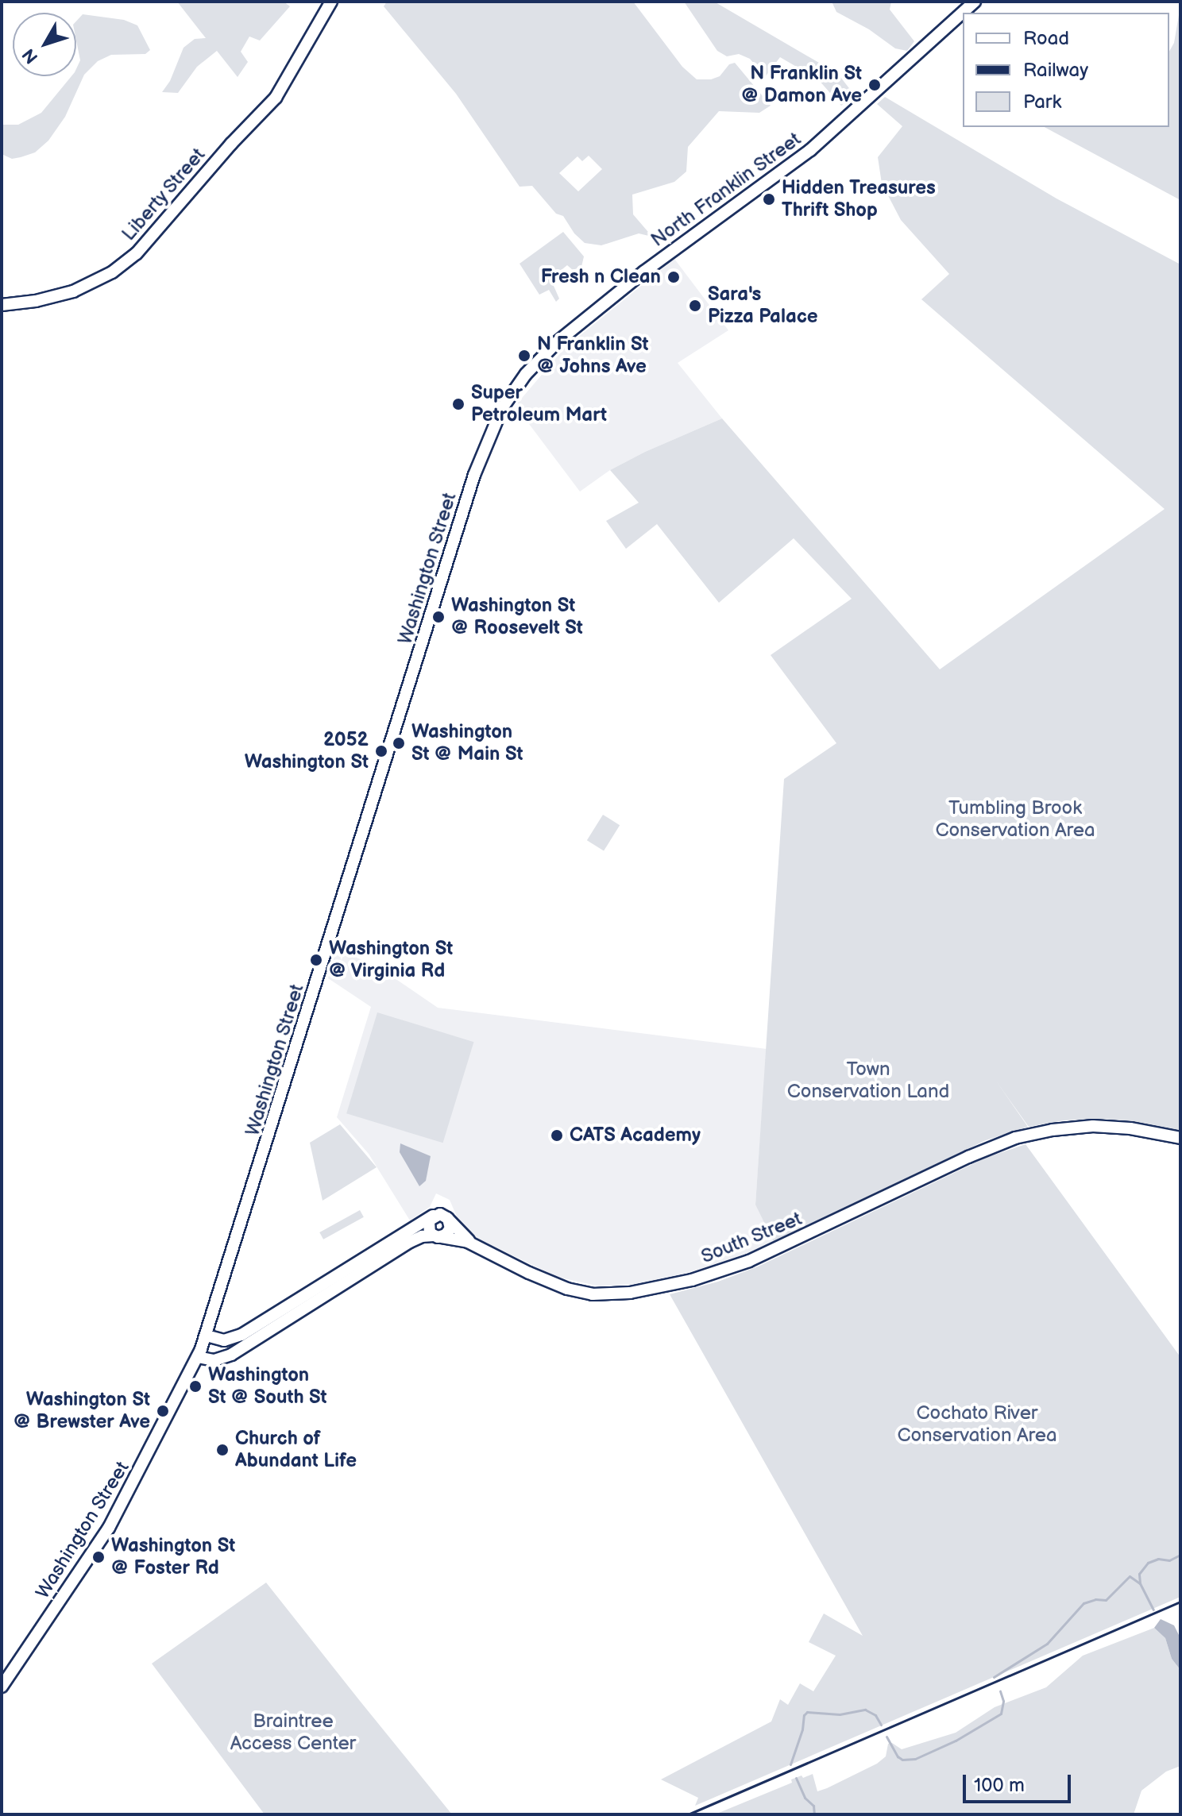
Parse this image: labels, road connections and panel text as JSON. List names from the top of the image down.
{
  "streets": {
    "main road": [
      "North Franklin Street",
      "Liberty Street",
      "Washington Street",
      "South Street"
    ]
  },
  "crossings": [
    ["North Franklin Street", "Washington Street"]
  ],
  "parks": [
    "Tumbling Brook Conservation Area",
    "Town Conservation Land",
    "Cochato River Conservation Area",
    "Braintree Access Center"
  ],
  "places": [
    "N Franklin St @ Damon Ave",
    "Hidden Treasures Thrift Shop",
    "Fresh n Clean",
    "Sara's Pizza Palace",
    "N Franklin St @ Johns Ave",
    "Super Petroleum Mart",
    "Washington St @ Roosevelt St",
    "Washington St @ Main St",
    "2052 Washington St",
    "Washington St @ Virginia Rd",
    "CATS Academy",
    "Washington St @ South St",
    "Washington St @ Brewster Ave",
    "Church of Abundant Life",
    "Washington St @ Foster Rd"
  ],
  "legend": ["Road", "Railway", "Park"],
  "scale_bar": "100 m",
  "north": "bottom left"
}
